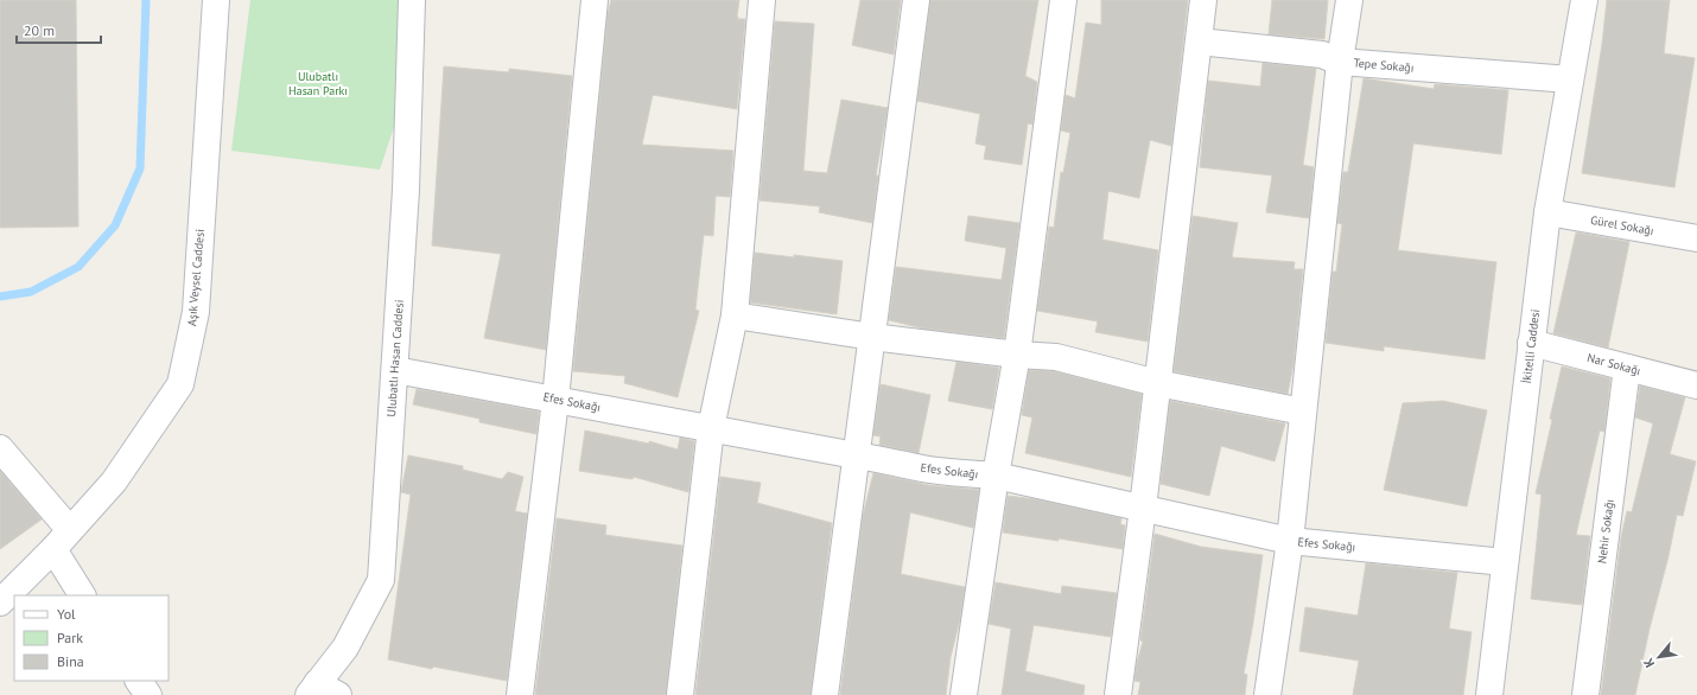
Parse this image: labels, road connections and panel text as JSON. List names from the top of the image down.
{
  "streets": {
    "street": [
      "Tepe Sokağı",
      "Gürel Sokağı",
      "Aşık Veysel Caddesi",
      "İkitelli Caddesi",
      "Ulubatlı Hasan Caddesi",
      "Nar Sokağı",
      "Efes Sokağı",
      "Nehir Sokağı"
    ]
  },
  "crossings": [
    ["Tepe Sokağı", "İkitelli Caddesi"],
    ["Gürel Sokağı", "İkitelli Caddesi"],
    ["İkitelli Caddesi", "Nar Sokağı"],
    ["İkitelli Caddesi", "Efes Sokağı"],
    ["Ulubatlı Hasan Caddesi", "Efes Sokağı"],
    ["Nar Sokağı", "Nehir Sokağı"]
  ],
  "parks": ["Ulubatlı Hasan Parkı"],
  "legend": ["Yol", "Park", "Bina"],
  "scale_bar": "20 m",
  "north": "bottom left"
}
